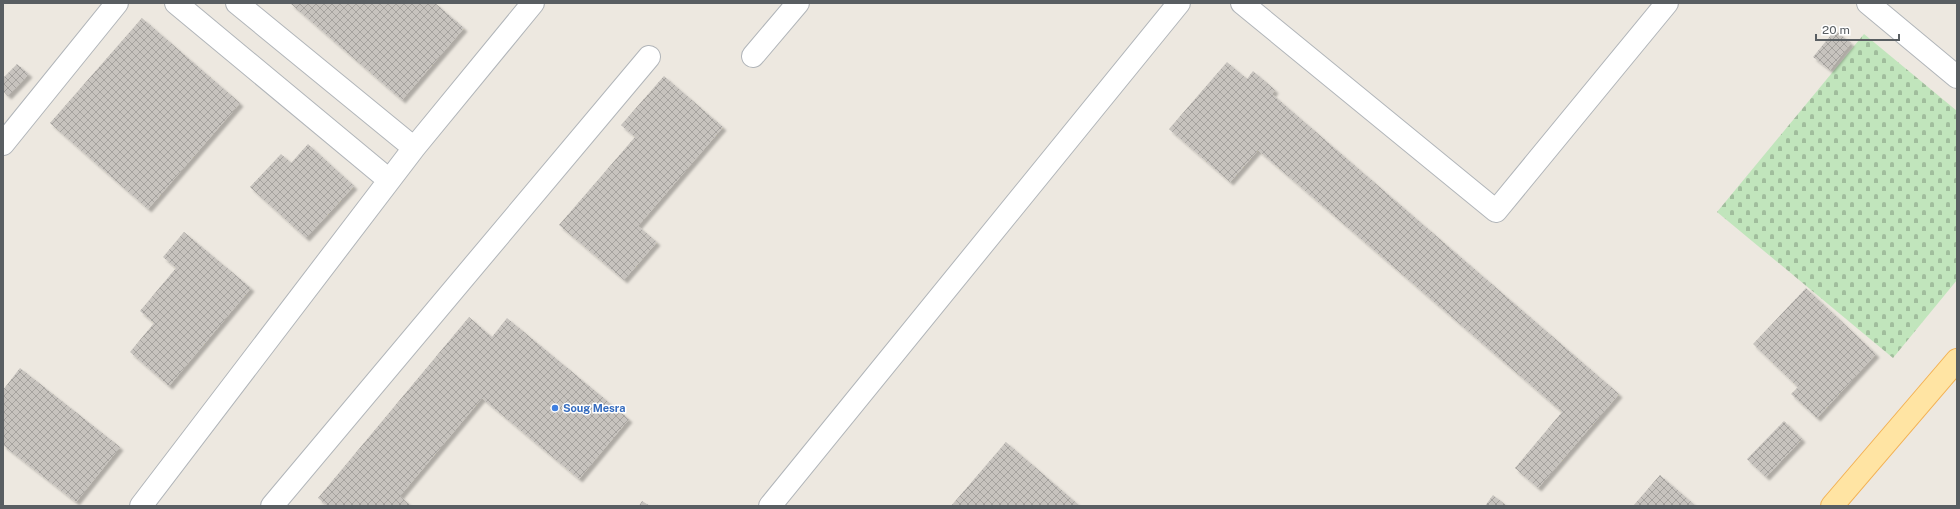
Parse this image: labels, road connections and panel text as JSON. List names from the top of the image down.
{
  "places": ["Soug Mesra"],
  "scale_bar": "20 m"
}
